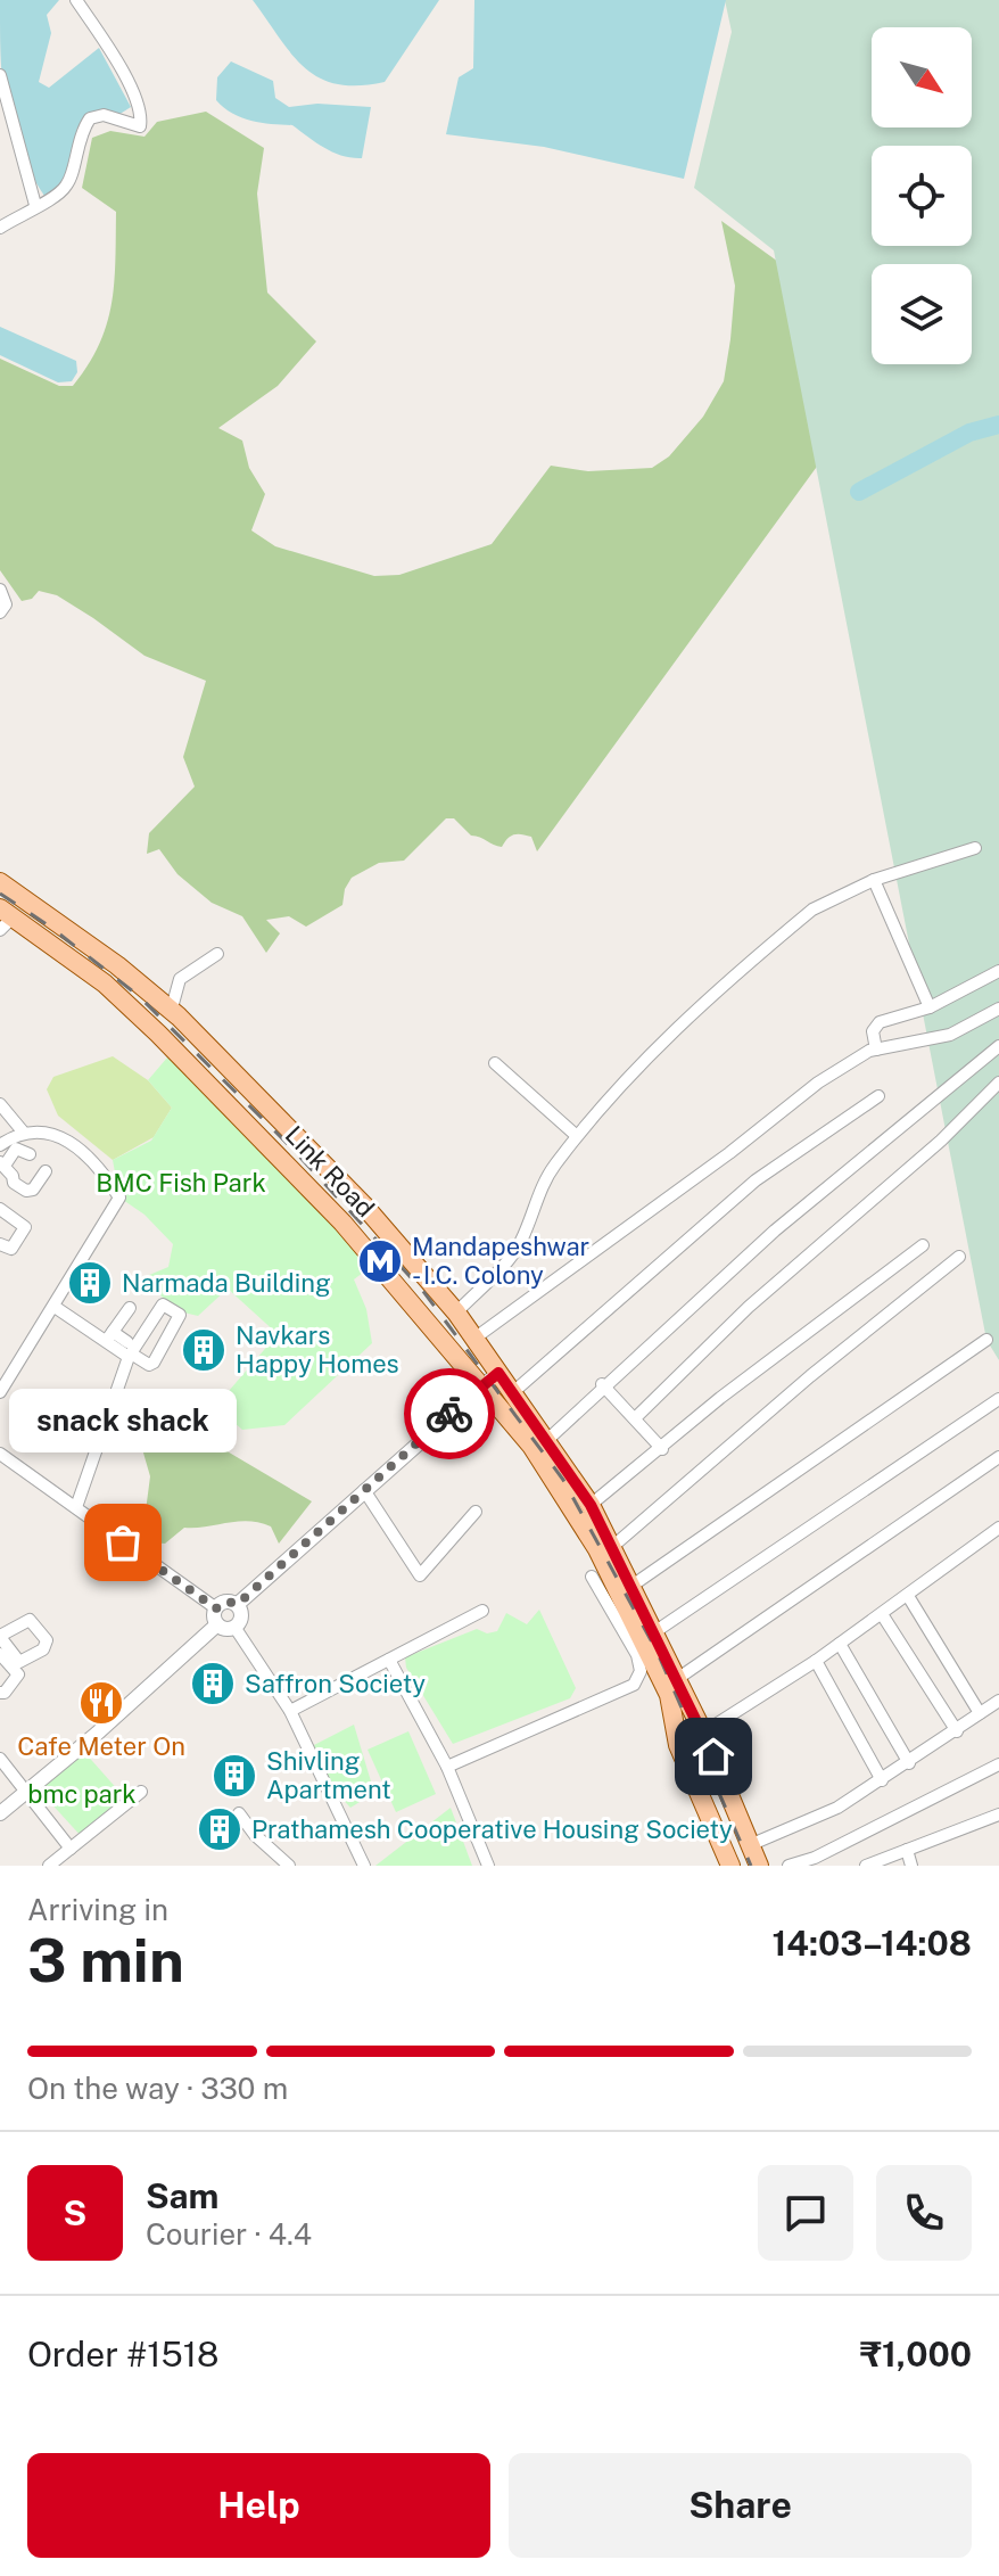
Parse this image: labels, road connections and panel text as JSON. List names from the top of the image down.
{
  "streets": {
    "main road": ["Link Road"]
  },
  "parks": ["BMC Fish Park", "bmc park"],
  "places": {
    "metro station": ["Mandapeshwar - I.C. Colony"],
    "building": [
      "Narmada Building",
      "Navkars Happy Homes",
      "Saffron Society",
      "Shivling Apartment",
      "Prathamesh Cooperative Housing Society"
    ],
    "other": ["snack shack"],
    "restaurant": ["Cafe Meter On"]
  },
  "north": "bottom right",
  "page": {
    "bubble": "snack shack",
    "heading": ["3 min", "Arriving in", "14:03–14:08"],
    "panel": [
      "Sam",
      "Courier · 4.4",
      "Order #1518",
      "₹1,000"
    ],
    "bar": "On the way · 330 m",
    "round": "S",
    "buttons": ["Help", "Share"]
  }
}
